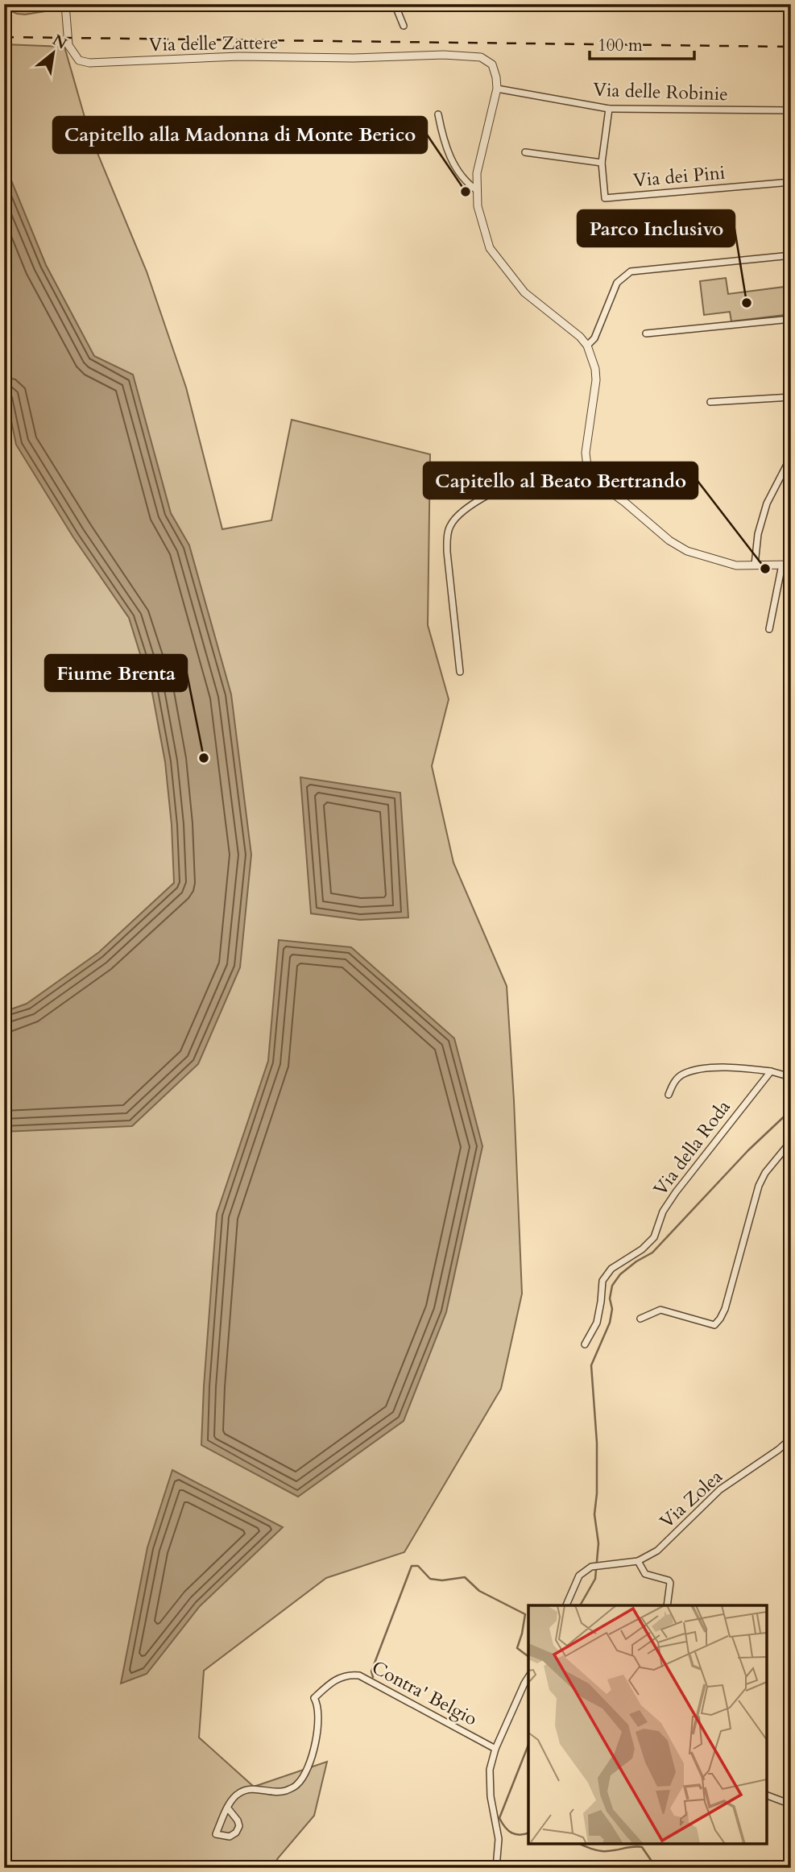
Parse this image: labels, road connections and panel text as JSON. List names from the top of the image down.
{
  "streets": {
    "street": [
      "Via delle Zattere",
      "Via delle Robinie",
      "Via dei Pini",
      "Via della Roda",
      "Via Zolea",
      "Contra' Belgio"
    ]
  },
  "crossings": [
    ["Via delle Zattere", "Via delle Robinie"],
    ["Via delle Robinie", "Via dei Pini"]
  ],
  "places": [
    "Capitello alla Madonna di Monte Berico",
    "Parco Inclusivo",
    "Capitello al Beato Bertrando",
    "Fiume Brenta"
  ],
  "scale_bar": "100 m",
  "north": "top right"
}
